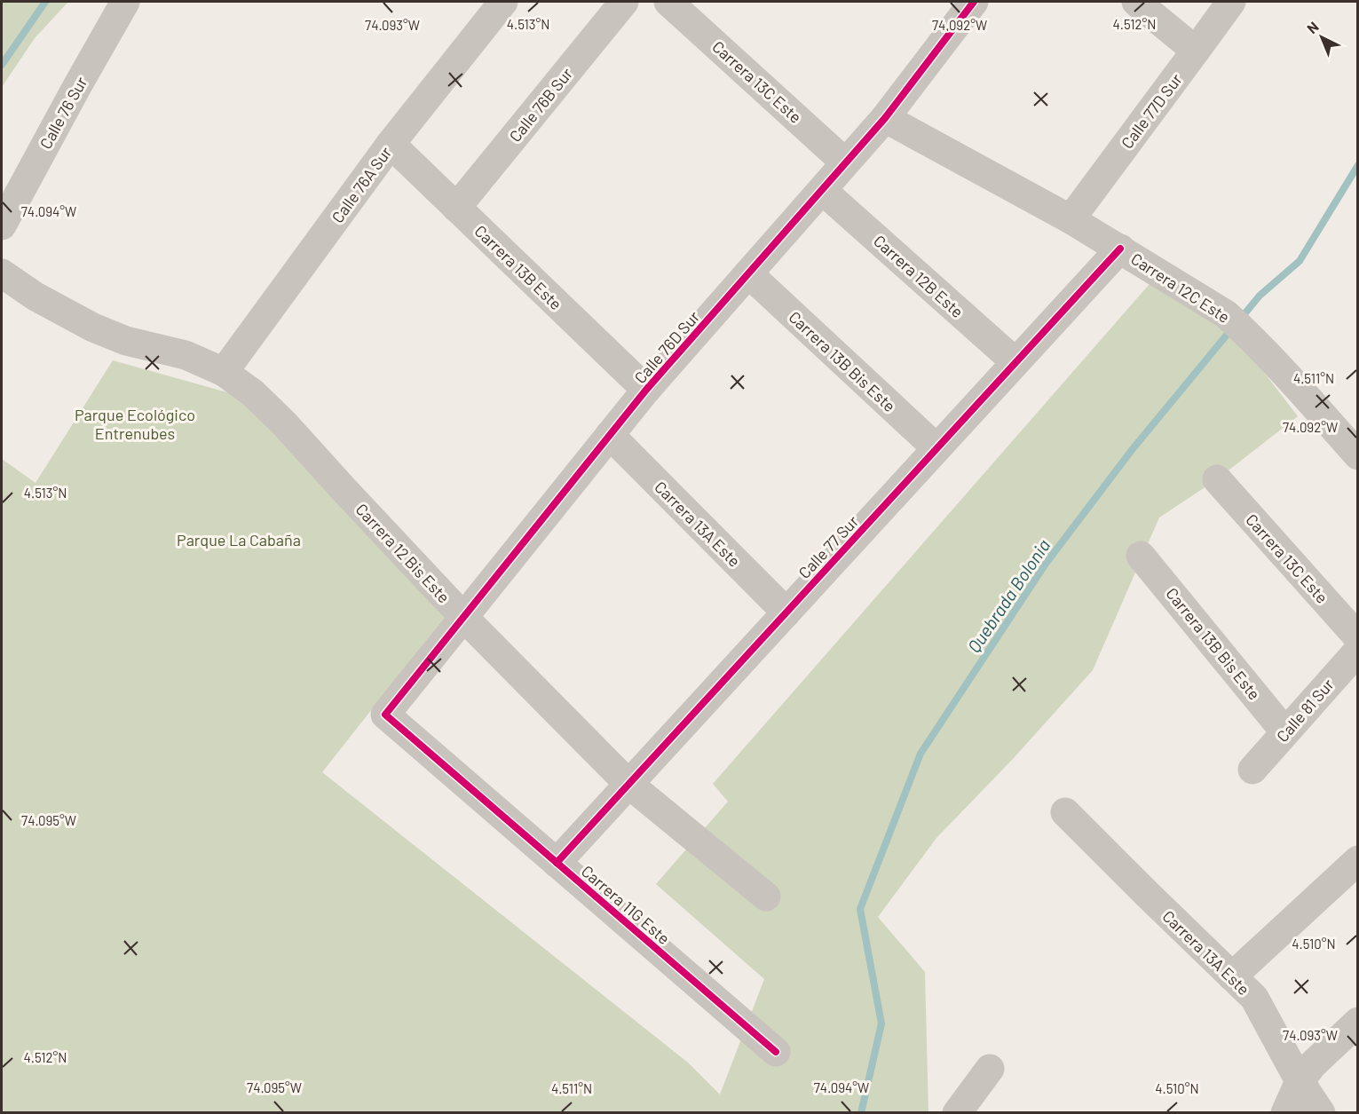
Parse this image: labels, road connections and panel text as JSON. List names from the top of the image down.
{
  "streets": {
    "street": [
      "Carrera 13C Este",
      "Calle 76B Sur",
      "Calle 77D Sur",
      "Calle 76 Sur",
      "Calle 76A Sur",
      "Carrera 13B Este",
      "Carrera 12B Este",
      "Carrera 12C Este",
      "Calle 76D Sur",
      "Carrera 13B Bis Este",
      "Carrera 13A Este",
      "Calle 77 Sur",
      "Carrera 12 Bis Este",
      "Calle 81 Sur",
      "Carrera 11G Este"
    ]
  },
  "crossings": [
    ["Carrera 13C Este", "Calle 76D Sur"],
    ["Calle 76B Sur", "Carrera 13B Este"],
    ["Calle 77D Sur", "Carrera 12C Este"],
    ["Calle 76A Sur", "Carrera 13B Este"],
    ["Calle 76A Sur", "Carrera 12 Bis Este"],
    ["Carrera 13B Este", "Calle 76D Sur"],
    ["Carrera 12B Este", "Calle 76D Sur"],
    ["Carrera 12B Este", "Calle 77 Sur"],
    ["Carrera 12C Este", "Calle 76D Sur"],
    ["Carrera 12C Este", "Calle 77 Sur"],
    ["Calle 76D Sur", "Carrera 13B Bis Este"],
    ["Calle 76D Sur", "Carrera 13A Este"],
    ["Calle 76D Sur", "Carrera 12 Bis Este"],
    ["Calle 76D Sur", "Carrera 11G Este"],
    ["Carrera 13B Bis Este", "Calle 77 Sur"],
    ["Carrera 13B Bis Este", "Calle 81 Sur"],
    ["Carrera 13A Este", "Calle 77 Sur"],
    ["Calle 77 Sur", "Carrera 12 Bis Este"],
    ["Calle 77 Sur", "Carrera 11G Este"]
  ],
  "water": ["Quebrada Bolonia"],
  "parks": ["Parque Ecológico Entrenubes", "Parque La Cabaña"],
  "north": "top left",
  "coordinates": [
    "4.513°N",
    "4.512°N",
    "74.093°W",
    "74.092°W",
    "74.094°W",
    "4.511°N",
    "74.095°W",
    "4.510°N"
  ]
}
